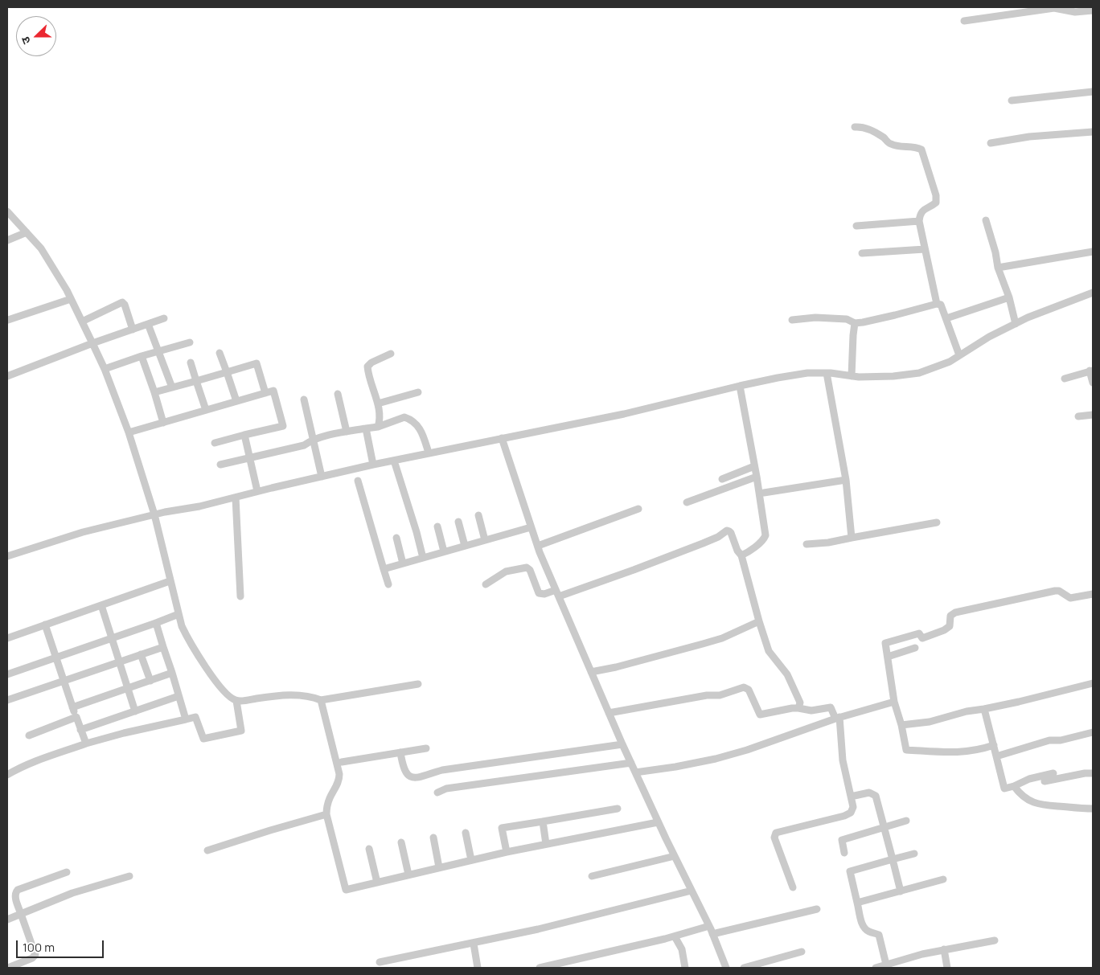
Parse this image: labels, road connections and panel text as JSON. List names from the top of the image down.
{
  "scale_bar": "100 m",
  "north": "left"
}
